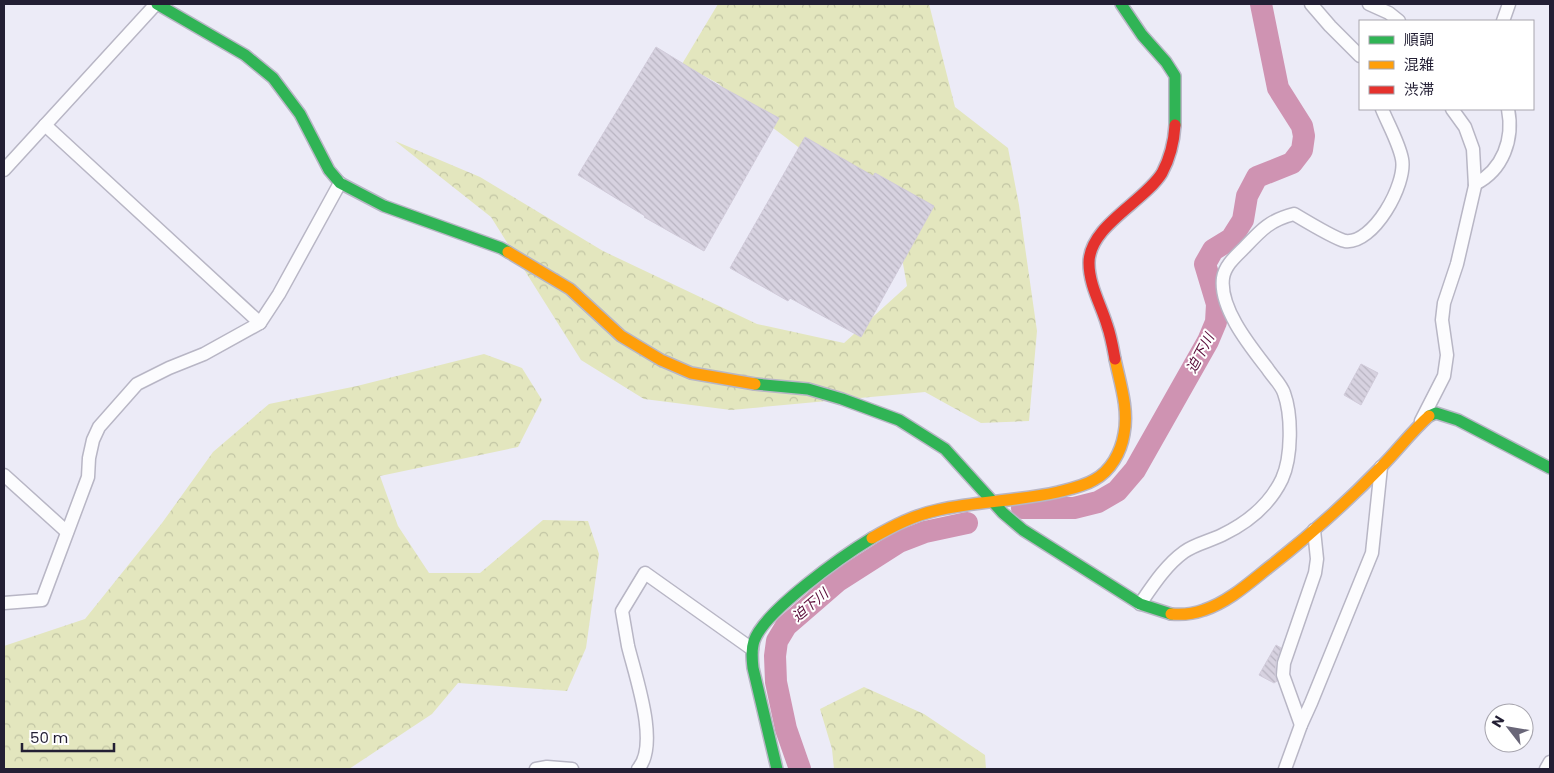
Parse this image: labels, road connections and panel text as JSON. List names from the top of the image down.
{
  "water": ["迫下川"],
  "legend": ["順調", "混雑", "渋滞"],
  "scale_bar": "50 m",
  "north": "top left"
}
